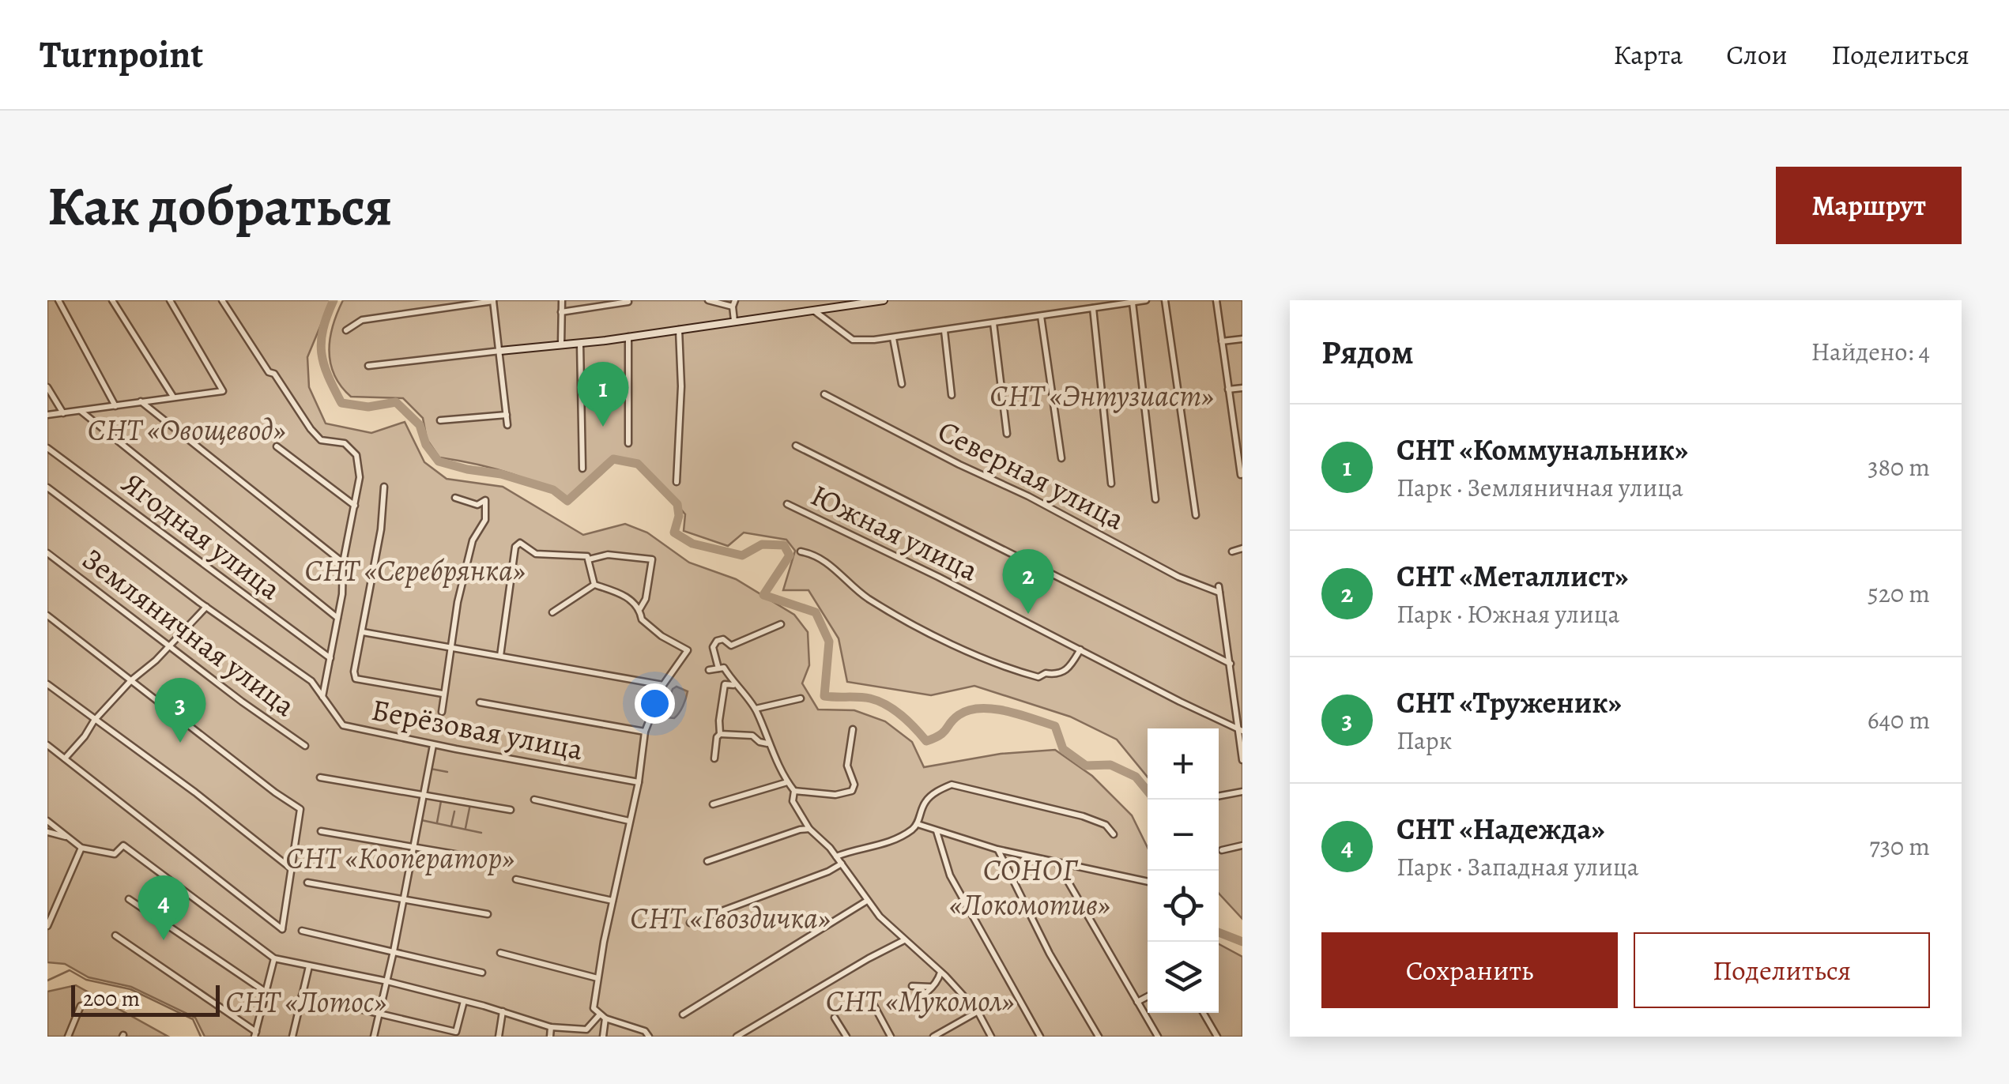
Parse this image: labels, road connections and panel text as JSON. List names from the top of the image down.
{
  "streets": {
    "street": [
      "Северная улица",
      "Южная улица",
      "Ягодная улица",
      "Земляничная улица",
      "Берёзовая улица"
    ]
  },
  "parks": [
    "СНТ «Энтузиаст»",
    "СНТ «Овощевод»",
    "СНТ «Серебрянка»",
    "СНТ «Кооператор»",
    "СОНОГ «Локомотив»",
    "СНТ «Гвоздичка»",
    "СНТ «Мукомол»",
    "СНТ «Лотос»"
  ],
  "scale_bar": "200 m",
  "page": {
    "header": "Turnpoint",
    "nav": ["Карта", "Слои", "Поделиться"],
    "buttons": [
      "Маршрут",
      ["Сохранить", "Поделиться"]
    ],
    "title": "Как добраться",
    "heading": ["Рядом", "Найдено: 4"],
    "pins": [
      "1",
      "2",
      "3",
      "4"
    ],
    "list": [
      {
        "mark": "1",
        "name": "СНТ «Коммунальник»",
        "note": "Парк · Земляничная улица",
        "value": "380 m"
      },
      {
        "mark": "2",
        "name": "СНТ «Металлист»",
        "note": "Парк · Южная улица",
        "value": "520 m"
      },
      {
        "mark": "3",
        "name": "СНТ «Труженик»",
        "note": "Парк",
        "value": "640 m"
      },
      {
        "mark": "4",
        "name": "СНТ «Надежда»",
        "note": "Парк · Западная улица",
        "value": "730 m"
      }
    ],
    "map_buttons": ["+", "−"],
    "scale": "200 m"
  }
}
